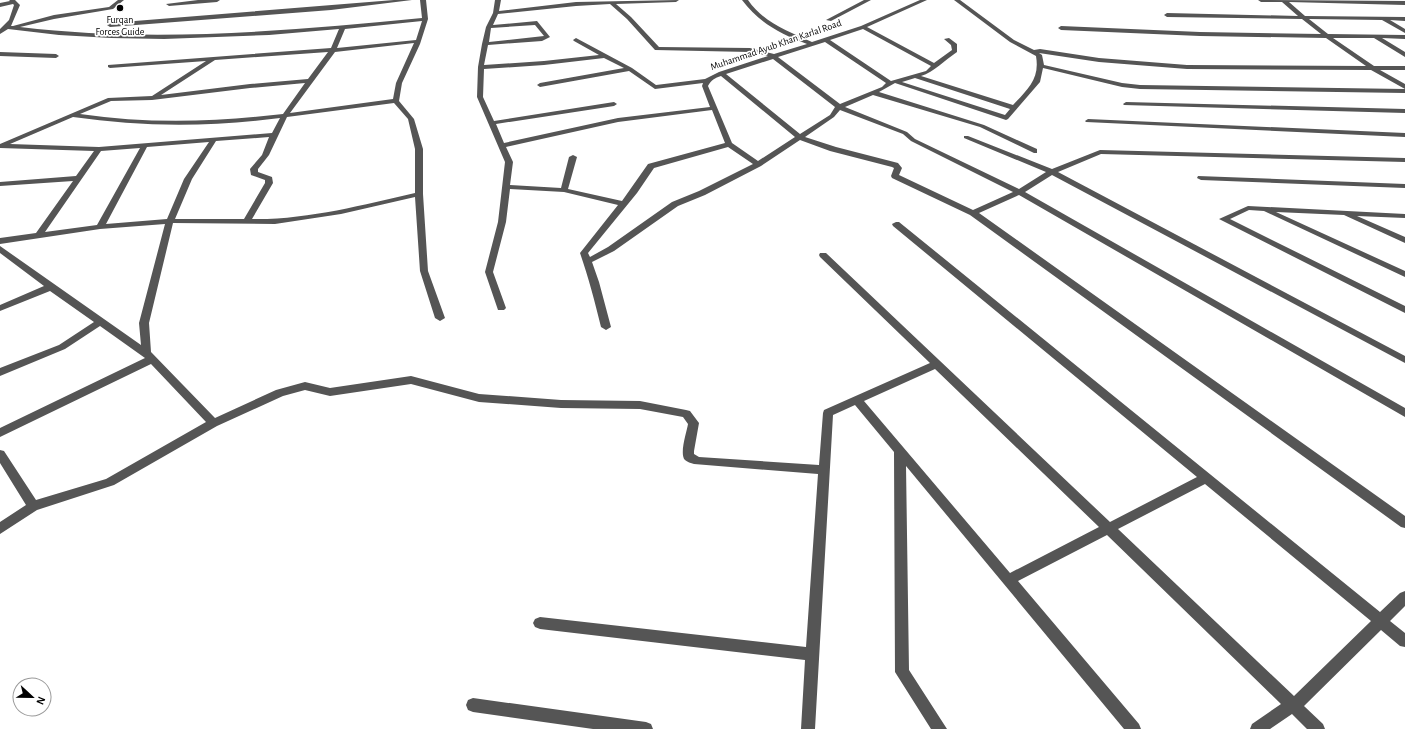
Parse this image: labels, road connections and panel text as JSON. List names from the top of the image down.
{
  "streets": {
    "street": ["Muhammad Ayub Khan Karlal Road"]
  },
  "places": ["Furqan Forces Guide"],
  "north": "right"
}
